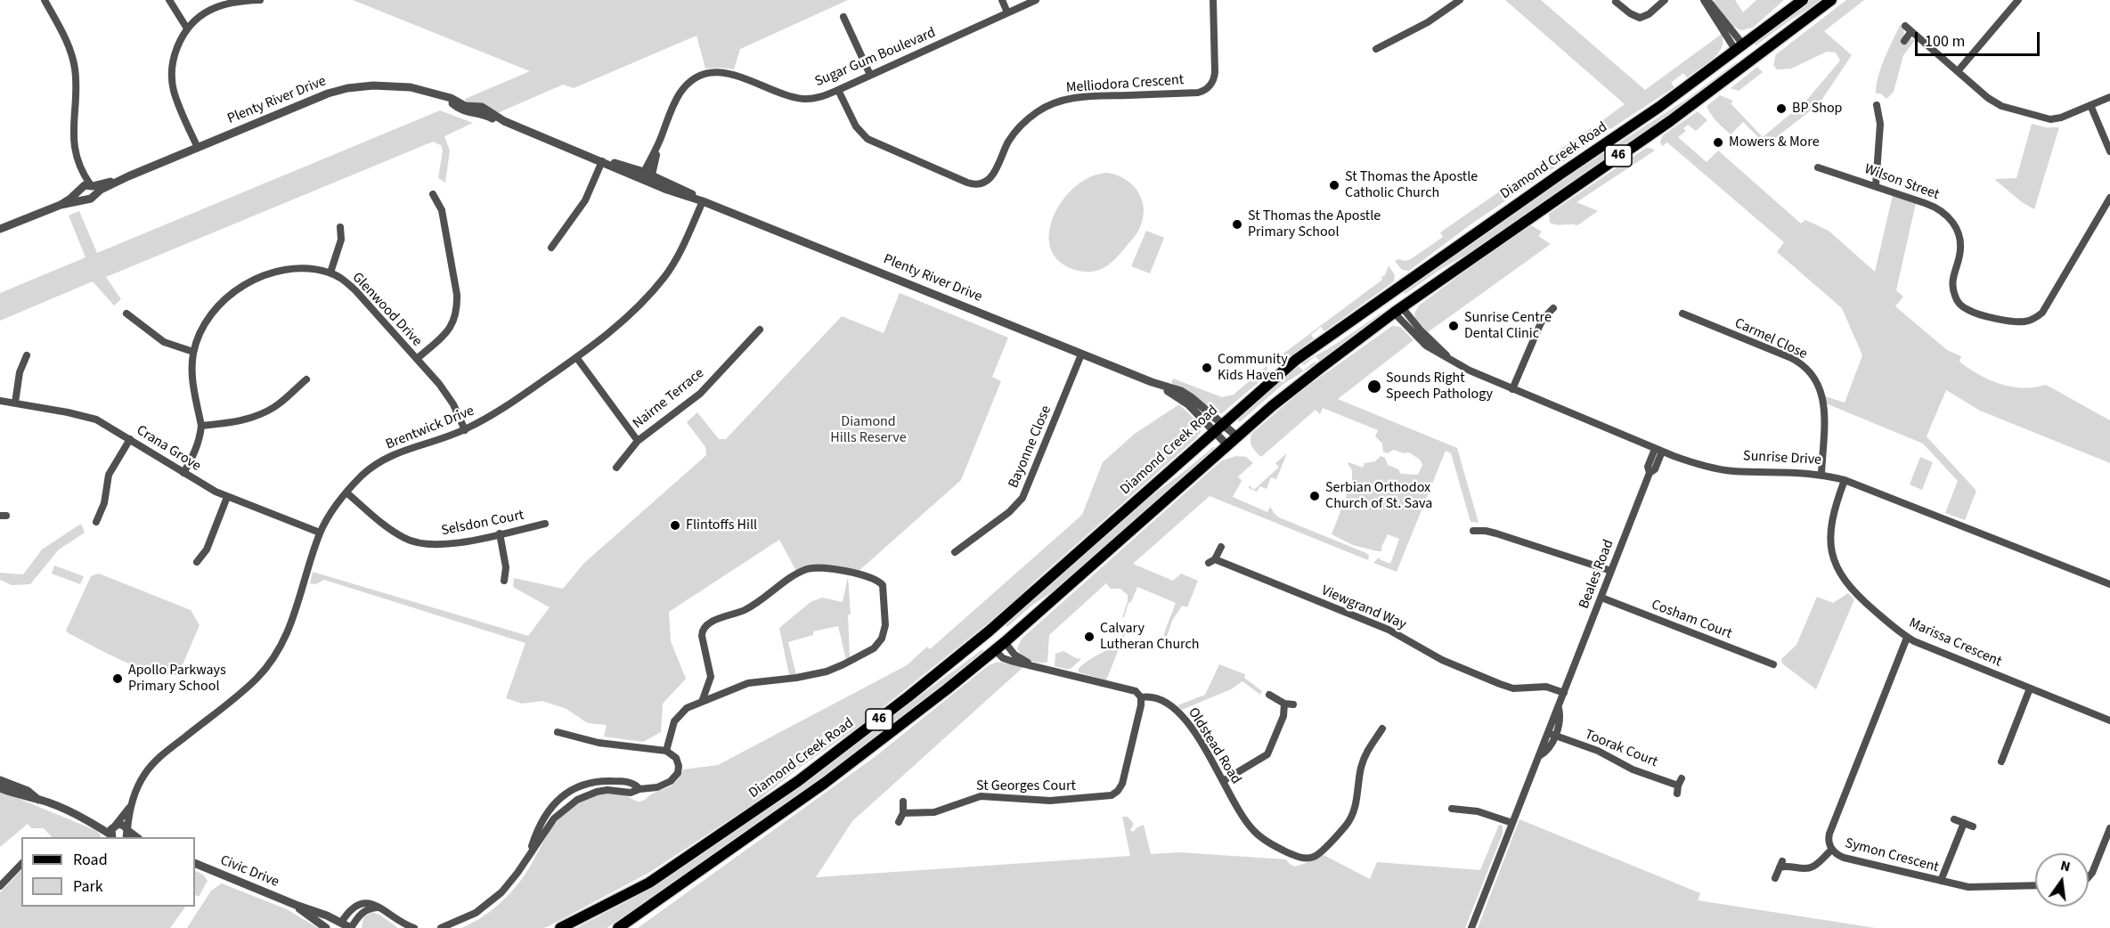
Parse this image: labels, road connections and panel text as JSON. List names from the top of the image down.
{
  "streets": {
    "main road": ["46", "Diamond Creek Road", "Sunrise Drive"],
    "street": [
      "Sugar Gum Boulevard",
      "Melliodora Crescent",
      "Plenty River Drive",
      "Wilson Street",
      "Glenwood Drive",
      "Carmel Close",
      "Nairne Terrace",
      "Brentwick Drive",
      "Bayonne Close",
      "Crana Grove",
      "Selsdon Court",
      "Beales Road",
      "Viewgrand Way",
      "Cosham Court",
      "Marissa Crescent",
      "Oldstead Road",
      "Toorak Court",
      "St Georges Court",
      "Symon Crescent",
      "Civic Drive"
    ]
  },
  "crossings": [
    ["Sugar Gum Boulevard", "Melliodora Crescent"],
    ["Sugar Gum Boulevard", "Plenty River Drive"],
    ["Plenty River Drive", "46"],
    ["Plenty River Drive", "Diamond Creek Road"],
    ["Plenty River Drive", "Brentwick Drive"],
    ["Plenty River Drive", "Bayonne Close"],
    ["46", "Sunrise Drive"],
    ["46", "Oldstead Road"],
    ["Diamond Creek Road", "Sunrise Drive"],
    ["Glenwood Drive", "Brentwick Drive"],
    ["Glenwood Drive", "Crana Grove"],
    ["Carmel Close", "Sunrise Drive"],
    ["Nairne Terrace", "Brentwick Drive"],
    ["Brentwick Drive", "Crana Grove"],
    ["Brentwick Drive", "Selsdon Court"],
    ["Sunrise Drive", "Beales Road"],
    ["Sunrise Drive", "Marissa Crescent"],
    ["Beales Road", "Viewgrand Way"],
    ["Beales Road", "Cosham Court"],
    ["Beales Road", "Toorak Court"],
    ["Marissa Crescent", "Symon Crescent"],
    ["Oldstead Road", "St Georges Court"]
  ],
  "parks": ["Diamond Hills Reserve"],
  "places": [
    "BP Shop",
    "Mowers & More",
    "St Thomas the Apostle Catholic Church",
    "St Thomas the Apostle Primary School",
    "Sunrise Centre Dental Clinic",
    "Community Kids Haven",
    "Sounds Right Speech Pathology",
    "Serbian Orthodox Church of St. Sava",
    "Flintoffs Hill",
    "Calvary Lutheran Church",
    "Apollo Parkways Primary School"
  ],
  "legend": ["Road", "Park"],
  "scale_bar": "100 m",
  "north": "top"
}
